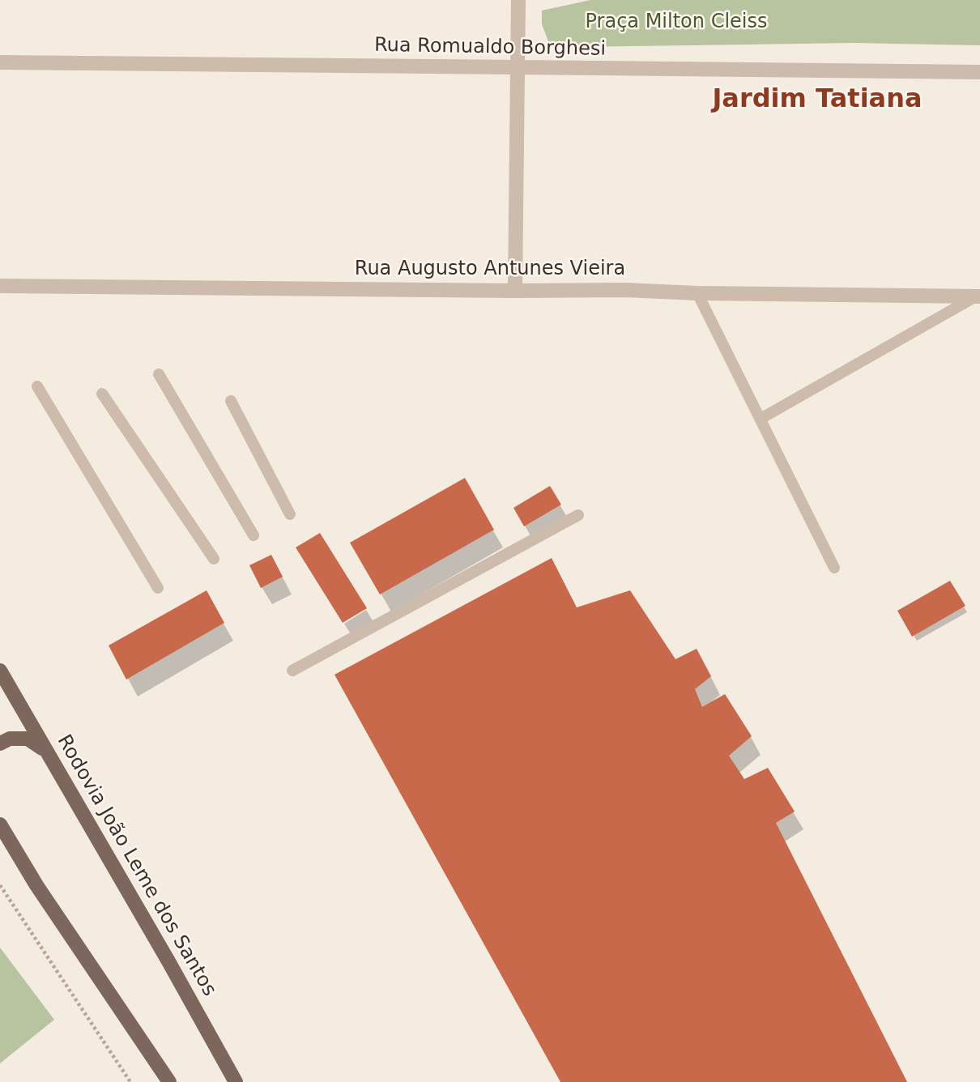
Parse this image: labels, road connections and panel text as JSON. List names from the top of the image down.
{
  "streets": {
    "main road": ["Rodovia João Leme dos Santos"],
    "street": ["Rua Romualdo Borghesi", "Rua Augusto Antunes Vieira"]
  },
  "districts": ["Jardim Tatiana"],
  "parks": ["Praça Milton Cleiss"]
}
